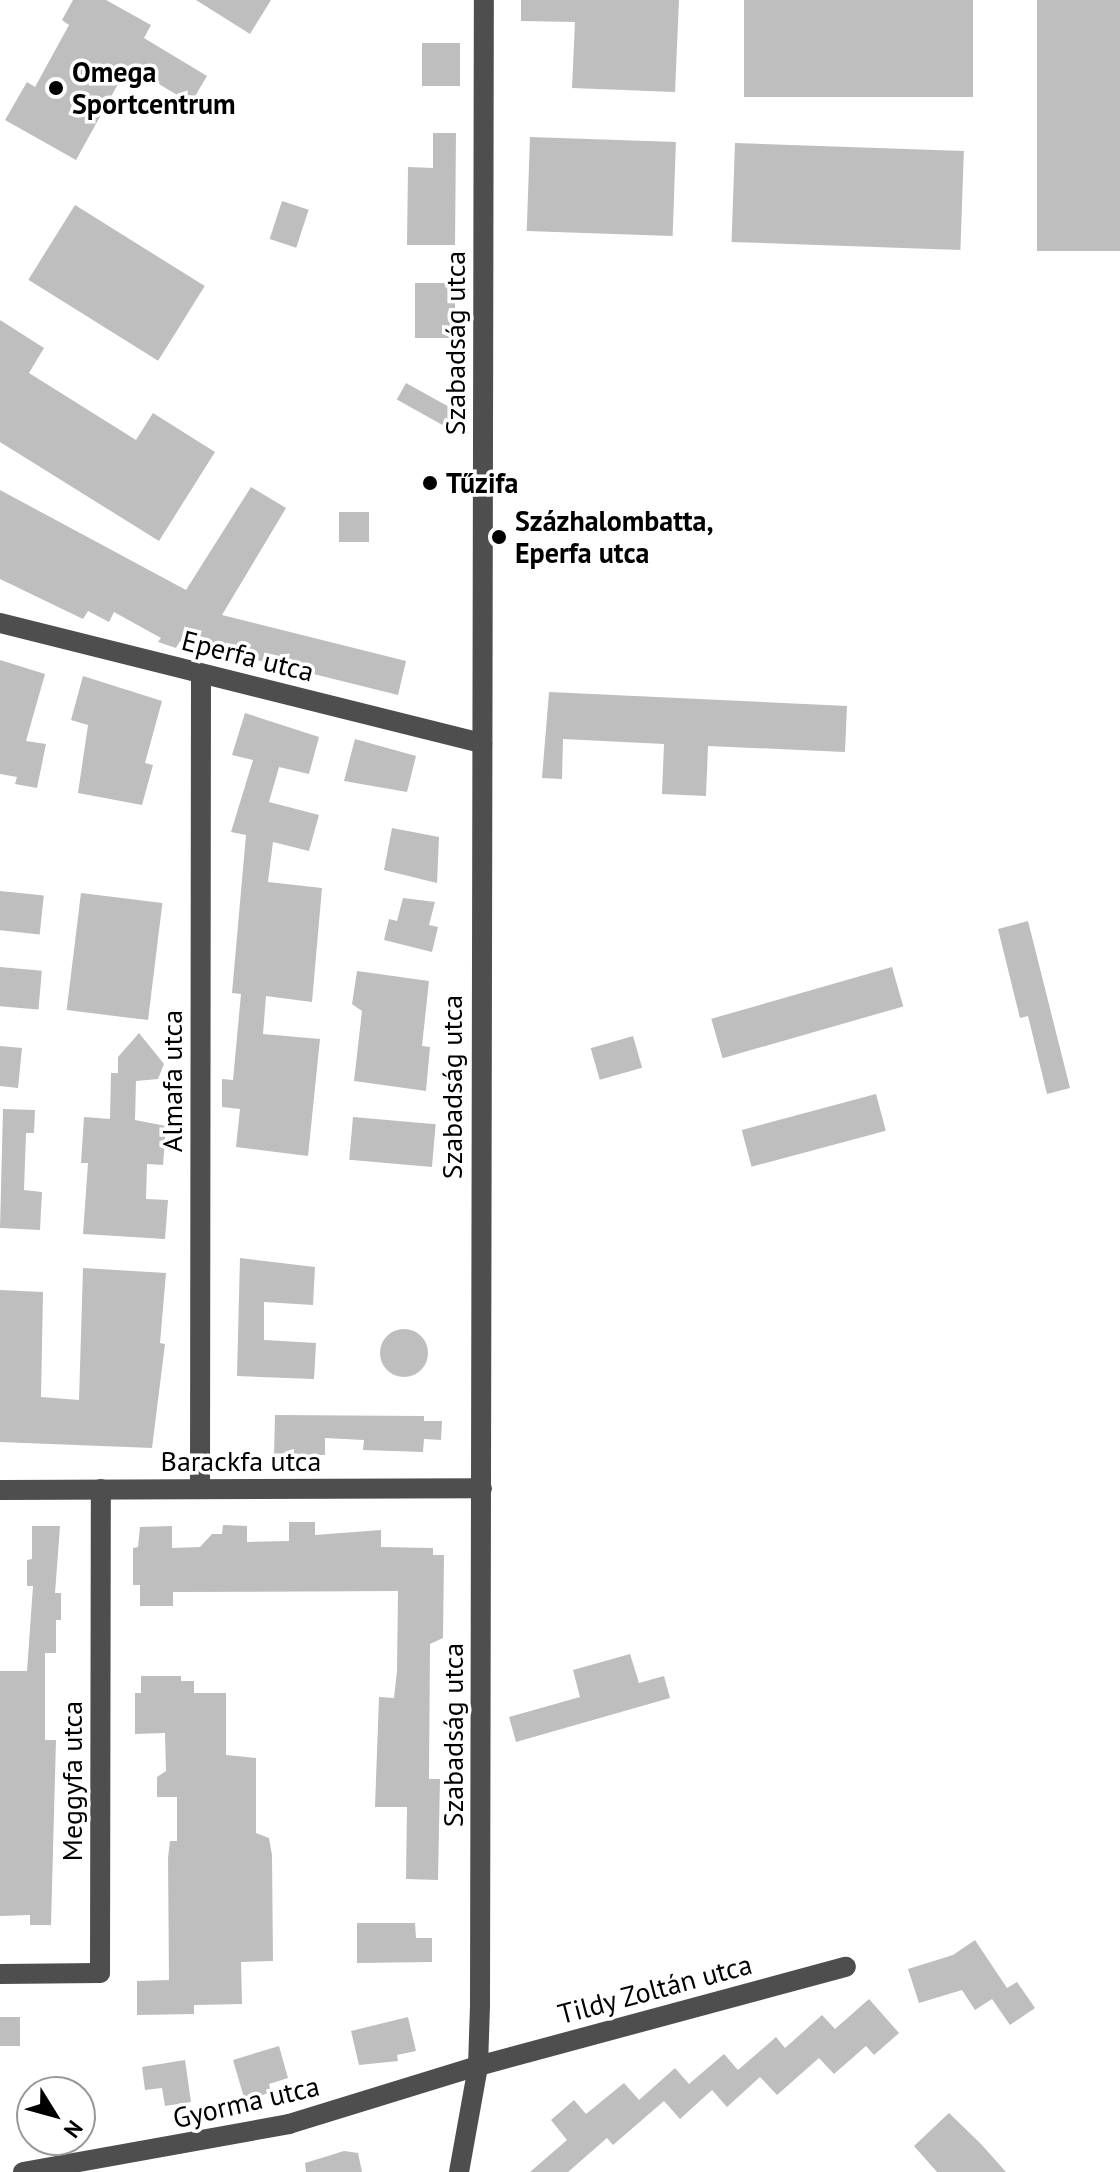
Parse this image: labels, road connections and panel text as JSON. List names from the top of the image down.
{
  "streets": {
    "street": [
      "Szabadság utca",
      "Eperfa utca",
      "Almafa utca",
      "Barackfa utca",
      "Meggyfa utca",
      "Tildy Zoltán utca",
      "Gyorma utca"
    ]
  },
  "crossings": [
    ["Szabadság utca", "Eperfa utca"],
    ["Szabadság utca", "Barackfa utca"],
    ["Szabadság utca", "Tildy Zoltán utca"],
    ["Szabadság utca", "Gyorma utca"],
    ["Eperfa utca", "Almafa utca"],
    ["Almafa utca", "Barackfa utca"],
    ["Barackfa utca", "Meggyfa utca"],
    ["Tildy Zoltán utca", "Gyorma utca"]
  ],
  "places": ["Omega Sportcentrum", "Tűzifa", "Százhalombatta, Eperfa utca"],
  "north": "bottom right"
}
